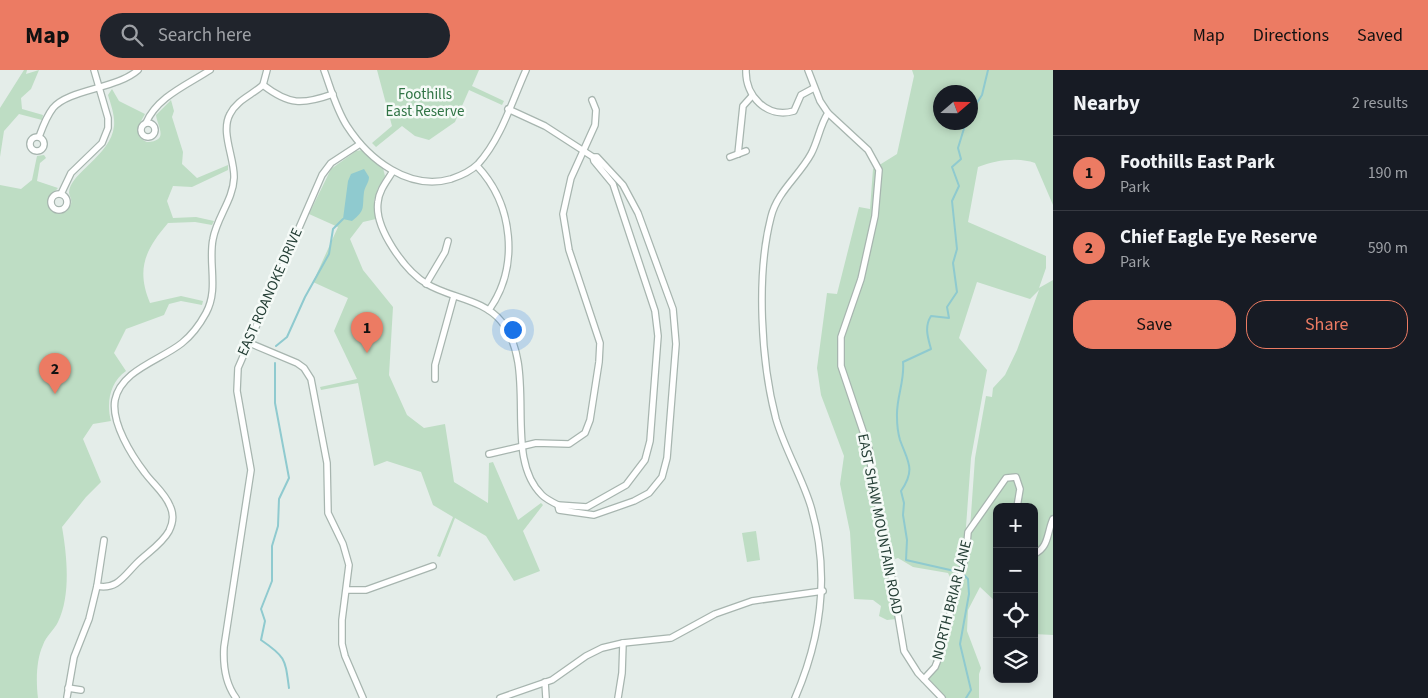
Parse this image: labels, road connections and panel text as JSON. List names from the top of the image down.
{
  "streets": {
    "street": ["EAST ROANOKE DRIVE", "EAST SHAW MOUNTAIN ROAD", "NORTH BRIAR LANE"]
  },
  "crossings": [
    ["EAST SHAW MOUNTAIN ROAD", "NORTH BRIAR LANE"]
  ],
  "parks": ["Foothills East Reserve"],
  "north": "right",
  "page": {
    "header": "Map",
    "search": "Search here",
    "nav": ["Map", "Directions", "Saved"],
    "heading": ["Nearby", "2 results"],
    "list": [
      {
        "mark": "1",
        "name": "Foothills East Park",
        "note": "Park",
        "value": "190 m"
      },
      {
        "mark": "2",
        "name": "Chief Eagle Eye Reserve",
        "note": "Park",
        "value": "590 m"
      }
    ],
    "buttons": ["Save", "Share"],
    "pins": ["1", "2"],
    "map_buttons": ["+", "−"]
  }
}
